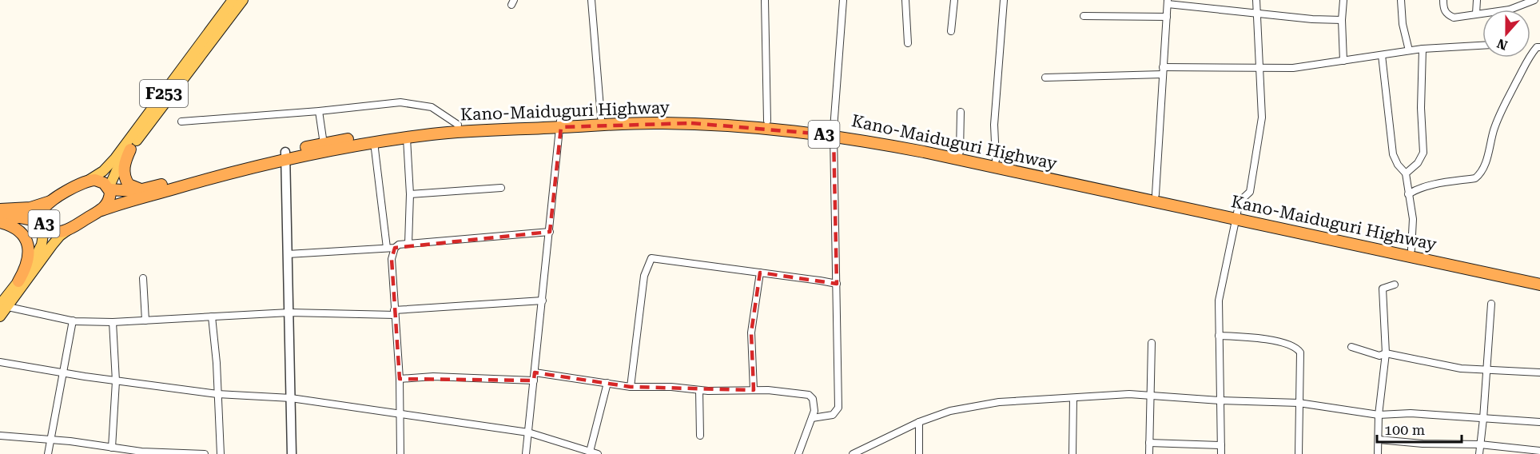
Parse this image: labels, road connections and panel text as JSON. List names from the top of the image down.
{
  "streets": {
    "highway": ["Kano-Maiduguri Highway", "A3"],
    "main road": ["F253"]
  },
  "crossings": [
    ["F253", "Kano-Maiduguri Highway"],
    ["F253", "A3"],
    ["Kano-Maiduguri Highway", "A3"]
  ],
  "scale_bar": "100 m",
  "north": "bottom"
}
